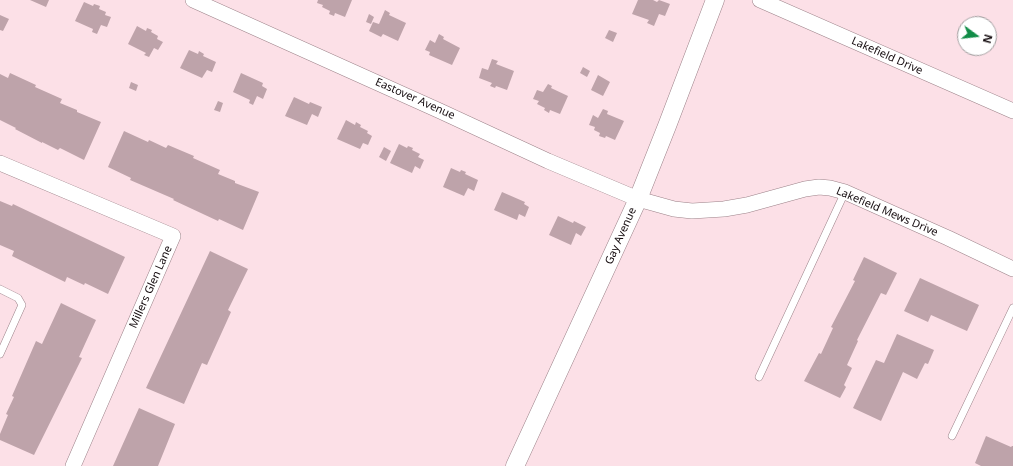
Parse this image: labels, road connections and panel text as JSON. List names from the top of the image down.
{
  "streets": {
    "street": [
      "Lakefield Drive",
      "Eastover Avenue",
      "Lakefield Mews Drive",
      "Gay Avenue",
      "Millers Glen Lane"
    ]
  },
  "crossings": [
    ["Eastover Avenue", "Lakefield Mews Drive"],
    ["Eastover Avenue", "Gay Avenue"],
    ["Lakefield Mews Drive", "Gay Avenue"]
  ],
  "north": "right"
}
